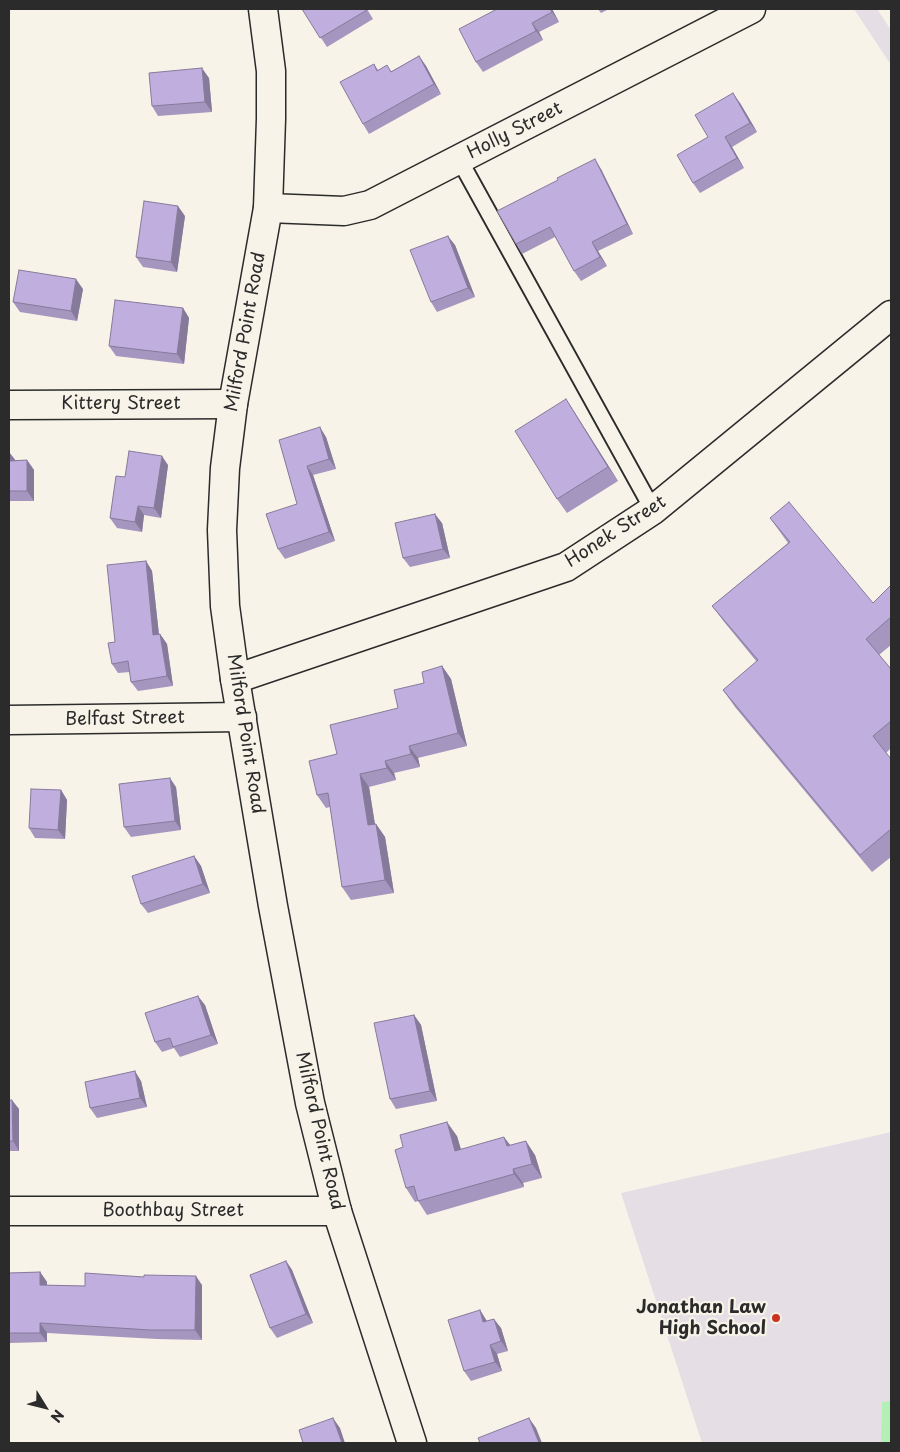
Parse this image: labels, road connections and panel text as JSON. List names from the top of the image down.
{
  "streets": {
    "street": [
      "Holly Street",
      "Milford Point Road",
      "Kittery Street",
      "Honek Street",
      "Belfast Street",
      "Boothbay Street"
    ]
  },
  "crossings": [
    ["Holly Street", "Milford Point Road"],
    ["Milford Point Road", "Kittery Street"],
    ["Milford Point Road", "Honek Street"],
    ["Milford Point Road", "Belfast Street"],
    ["Milford Point Road", "Boothbay Street"]
  ],
  "places": ["Jonathan Law High School"],
  "north": "bottom right"
}
